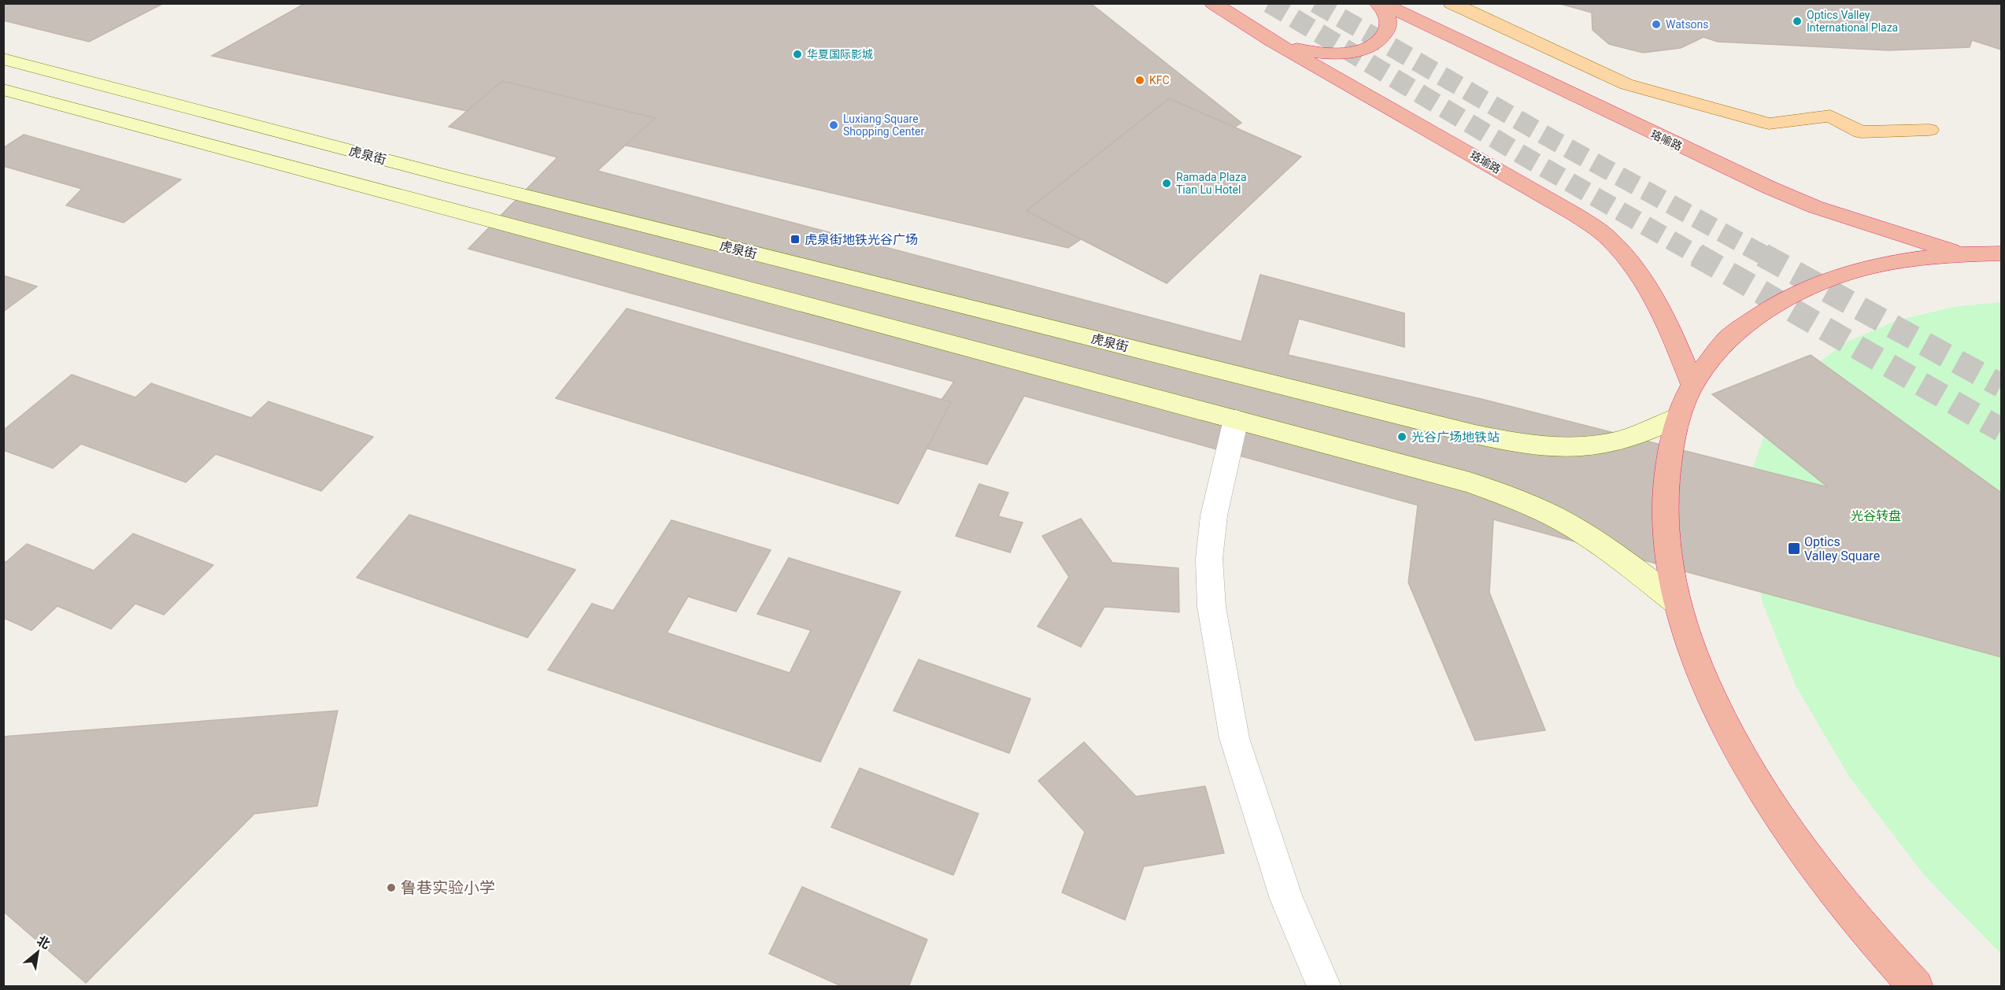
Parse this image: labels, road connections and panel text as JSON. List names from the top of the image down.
{
  "streets": {
    "highway": ["珞喻路", "珞瑜路"],
    "main road": ["虎泉街"]
  },
  "parks": ["光谷转盘"],
  "places": {
    "other": [
      "Optics Valley International Plaza",
      "Watsons",
      "华夏国际影城",
      "KFC",
      "Luxiang Square Shopping Center",
      "Ramada Plaza Tian Lu Hotel",
      "光谷广场地铁站",
      "鲁巷实验小学"
    ],
    "transit": ["虎泉街地铁光谷广场", "Optics Valley Square"]
  },
  "north": "top right"
}
